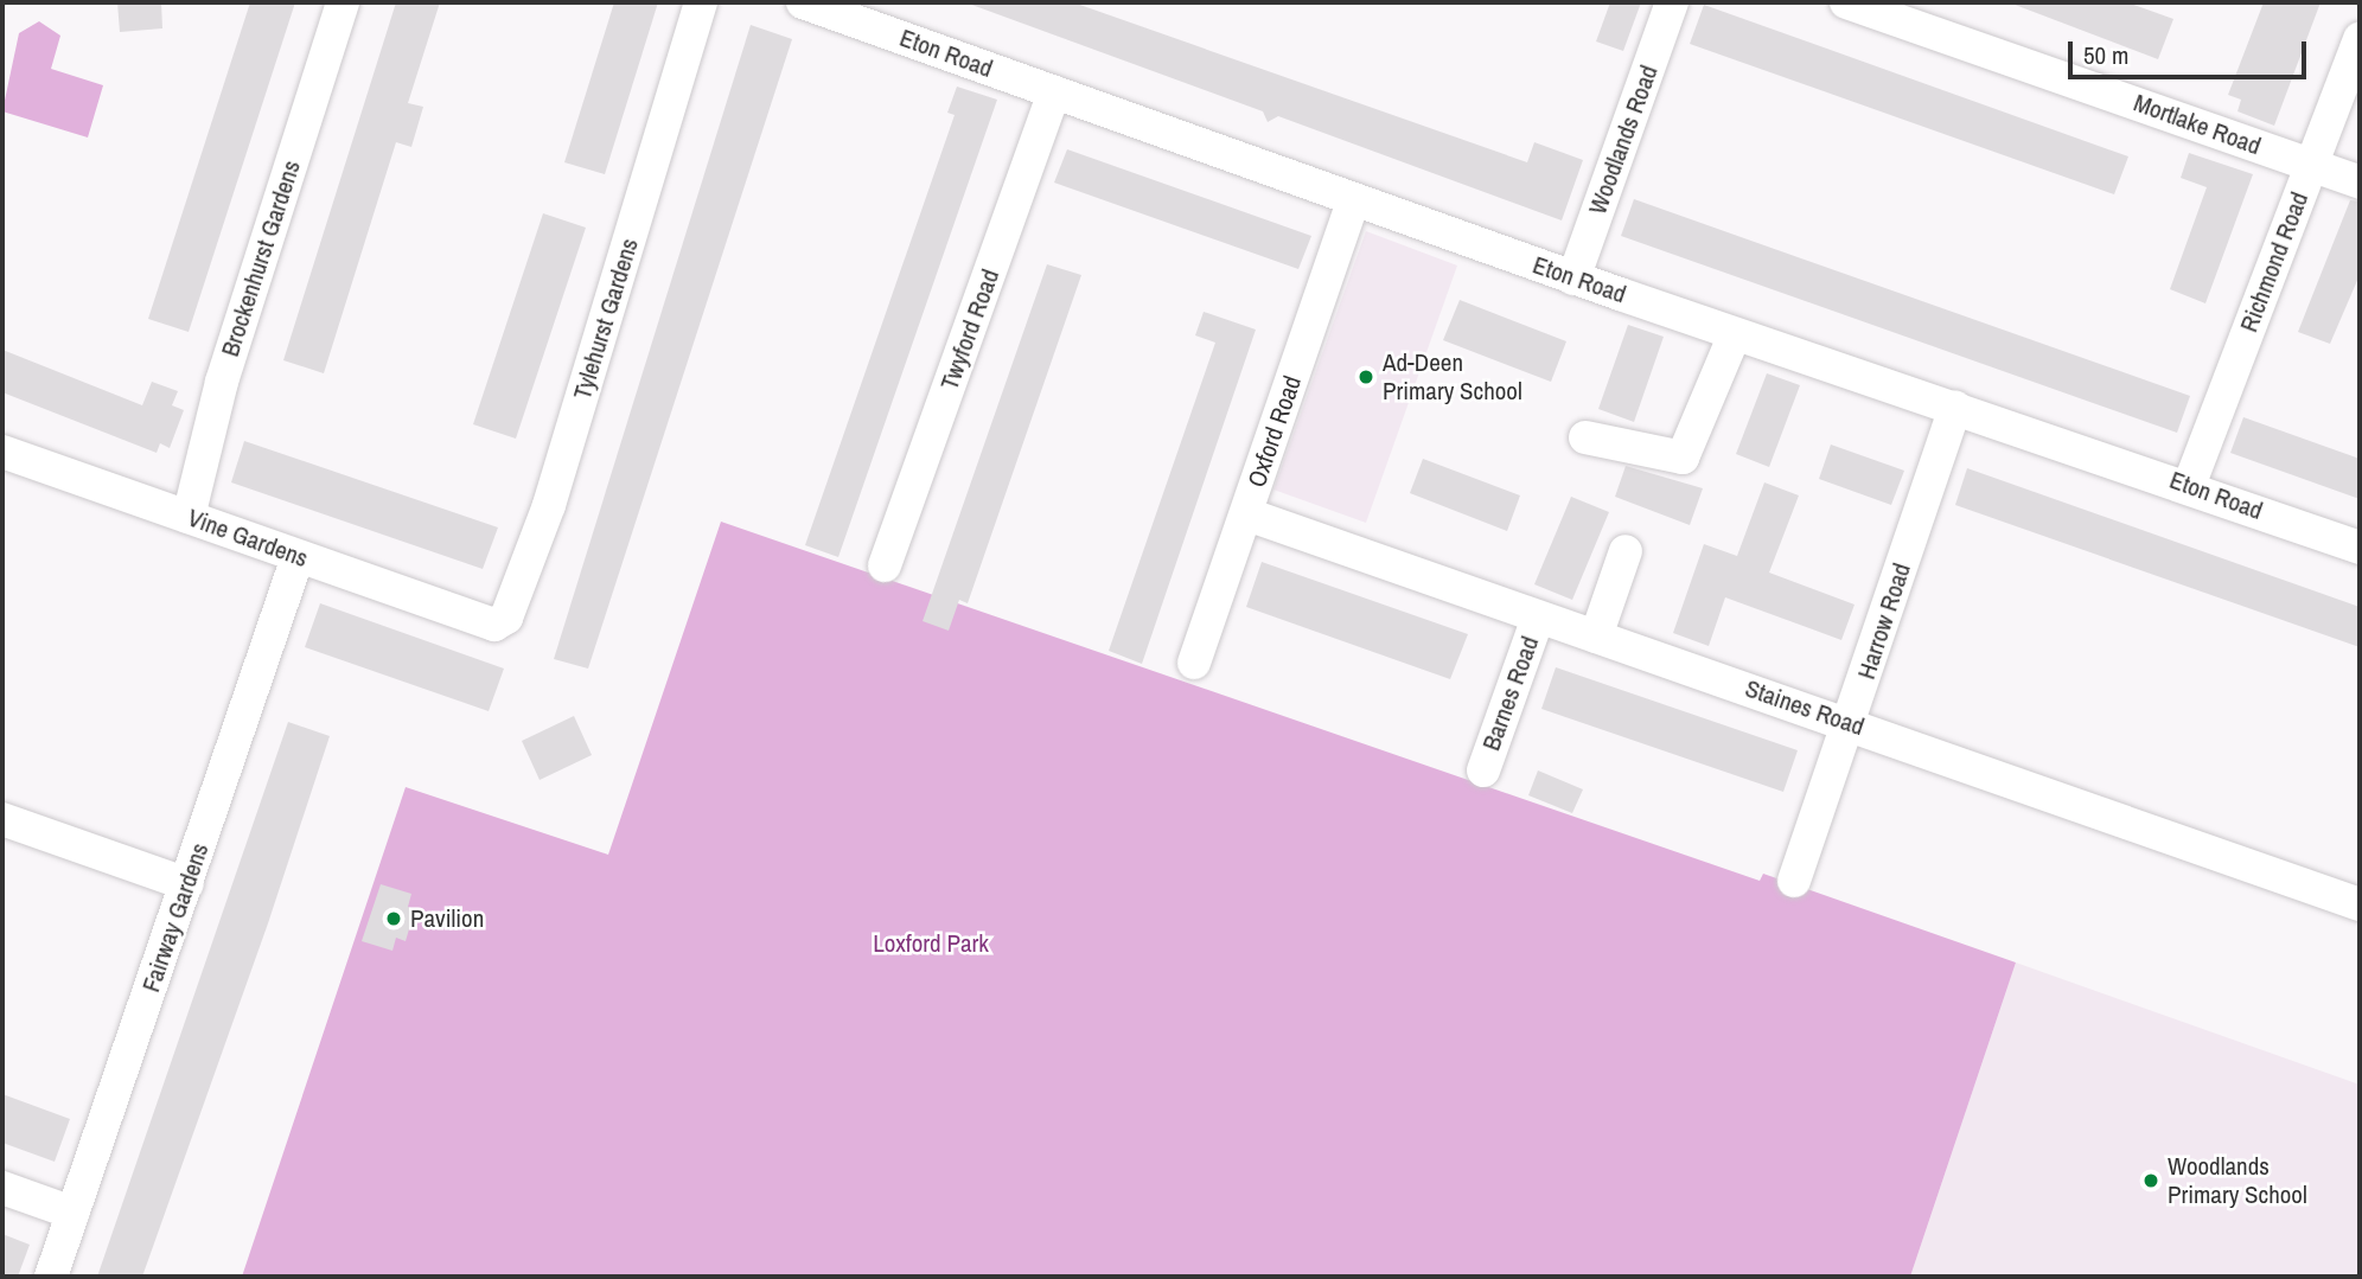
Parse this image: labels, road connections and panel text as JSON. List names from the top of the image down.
{
  "streets": {
    "street": [
      "Eton Road",
      "Mortlake Road",
      "Woodlands Road",
      "Brockenhurst Gardens",
      "Richmond Road",
      "Tylehurst Gardens",
      "Twyford Road",
      "Oxford Road",
      "Vine Gardens",
      "Harrow Road",
      "Barnes Road",
      "Staines Road",
      "Fairway Gardens"
    ]
  },
  "crossings": [
    ["Eton Road", "Woodlands Road"],
    ["Eton Road", "Richmond Road"],
    ["Eton Road", "Twyford Road"],
    ["Eton Road", "Oxford Road"],
    ["Eton Road", "Harrow Road"],
    ["Mortlake Road", "Richmond Road"],
    ["Brockenhurst Gardens", "Vine Gardens"],
    ["Tylehurst Gardens", "Vine Gardens"],
    ["Oxford Road", "Staines Road"],
    ["Vine Gardens", "Fairway Gardens"],
    ["Harrow Road", "Staines Road"],
    ["Barnes Road", "Staines Road"]
  ],
  "parks": ["Loxford Park"],
  "places": ["Ad-Deen Primary School", "Pavilion", "Woodlands Primary School"],
  "scale_bar": "50 m"
}
